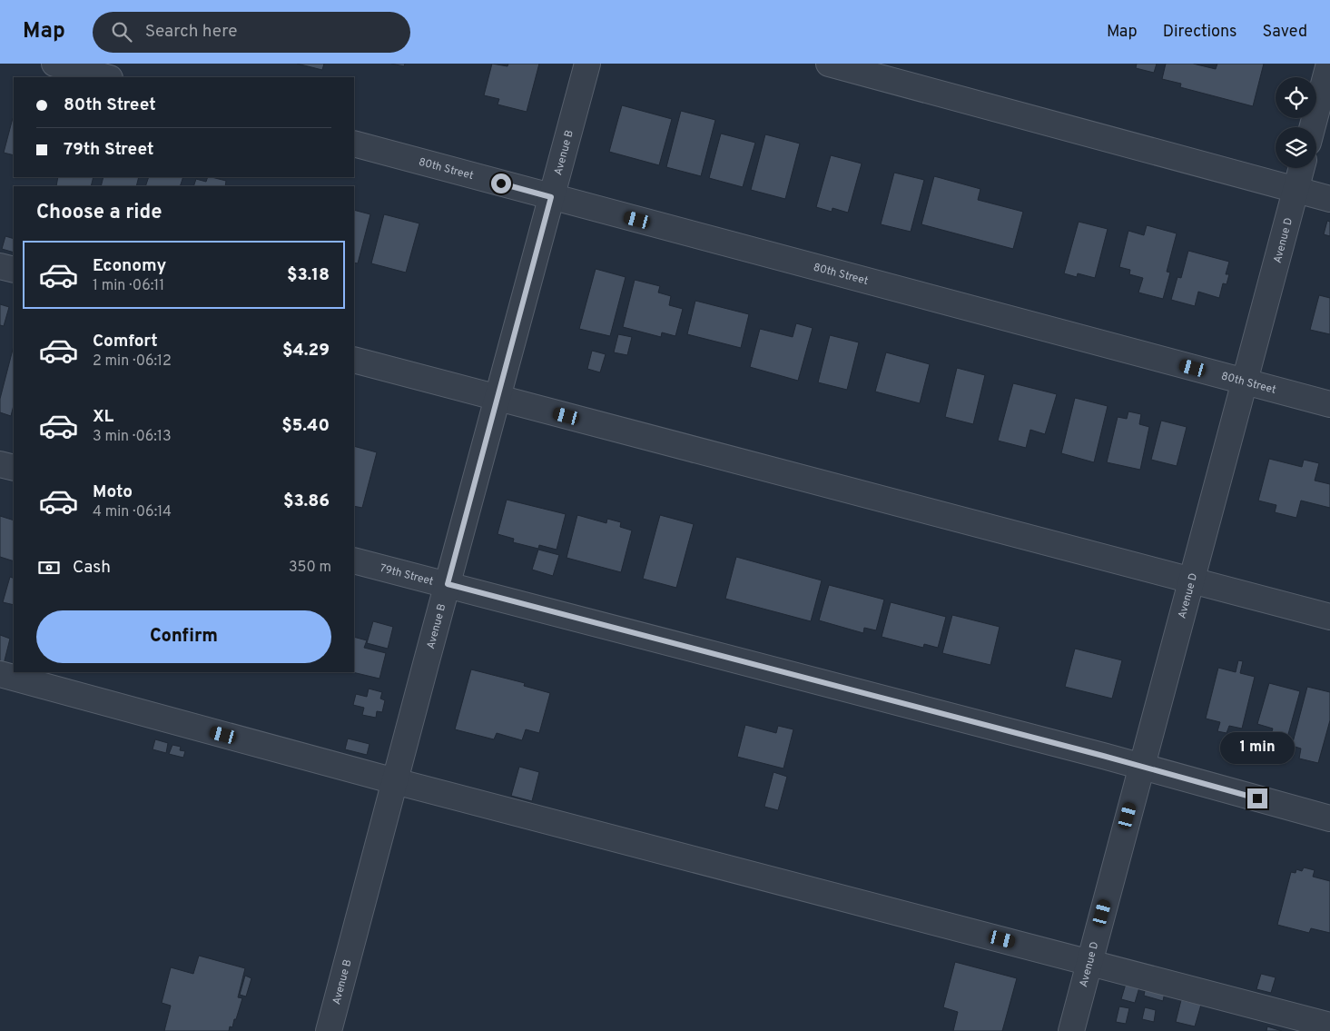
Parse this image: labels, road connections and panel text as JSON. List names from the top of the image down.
{
  "streets": {
    "street": [
      "Avenue B",
      "80th Street",
      "Avenue D",
      "79th Street"
    ]
  },
  "crossings": [
    ["Avenue B", "80th Street"],
    ["Avenue B", "79th Street"],
    ["80th Street", "Avenue D"],
    ["Avenue D", "79th Street"]
  ],
  "page": {
    "header": "Map",
    "search": "Search here",
    "nav": ["Map", "Directions", "Saved"],
    "banner": ["80th Street", "79th Street"],
    "heading": "Choose a ride",
    "list": [
      {
        "name": "Economy",
        "note": "1 min · 06:11",
        "value": "$3.18"
      },
      {
        "name": "Comfort",
        "note": "2 min · 06:12",
        "value": "$4.29"
      },
      {
        "name": "XL",
        "note": "3 min · 06:13",
        "value": "$5.40"
      },
      {
        "name": "Moto",
        "note": "4 min · 06:14",
        "value": "$3.86"
      }
    ],
    "pay": ["Cash", "350 m"],
    "buttons": "Confirm",
    "bubble": "1 min"
  }
}
